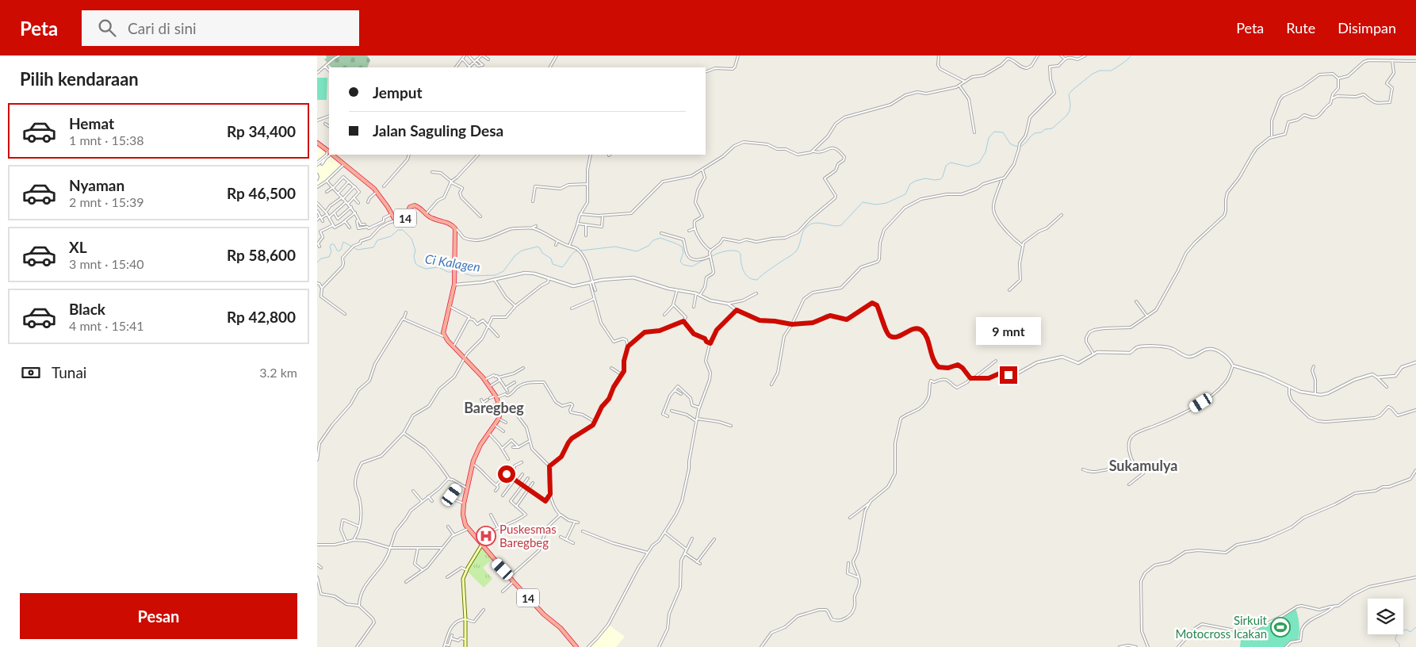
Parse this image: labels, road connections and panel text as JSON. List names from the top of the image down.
{
  "streets": {
    "highway": ["14"]
  },
  "districts": ["Baregbeg", "Sukamulya"],
  "water": ["Ci Kalagen"],
  "places": {
    "hospital": ["Puskesmas Baregbeg"],
    "sports": ["Sirkuit Motocross Icakan"]
  },
  "page": {
    "header": "Peta",
    "search": "Cari di sini",
    "nav": ["Peta", "Rute", "Disimpan"],
    "heading": "Pilih kendaraan",
    "banner": ["Jemput", "Jalan Saguling Desa"],
    "list": [
      {
        "name": "Hemat",
        "note": "1 mnt · 15:38",
        "value": "Rp 34,400"
      },
      {
        "name": "Nyaman",
        "note": "2 mnt · 15:39",
        "value": "Rp 46,500"
      },
      {
        "name": "XL",
        "note": "3 mnt · 15:40",
        "value": "Rp 58,600"
      },
      {
        "name": "Black",
        "note": "4 mnt · 15:41",
        "value": "Rp 42,800"
      }
    ],
    "bubble": "9 mnt",
    "pay": ["Tunai", "3.2 km"],
    "buttons": "Pesan"
  }
}
